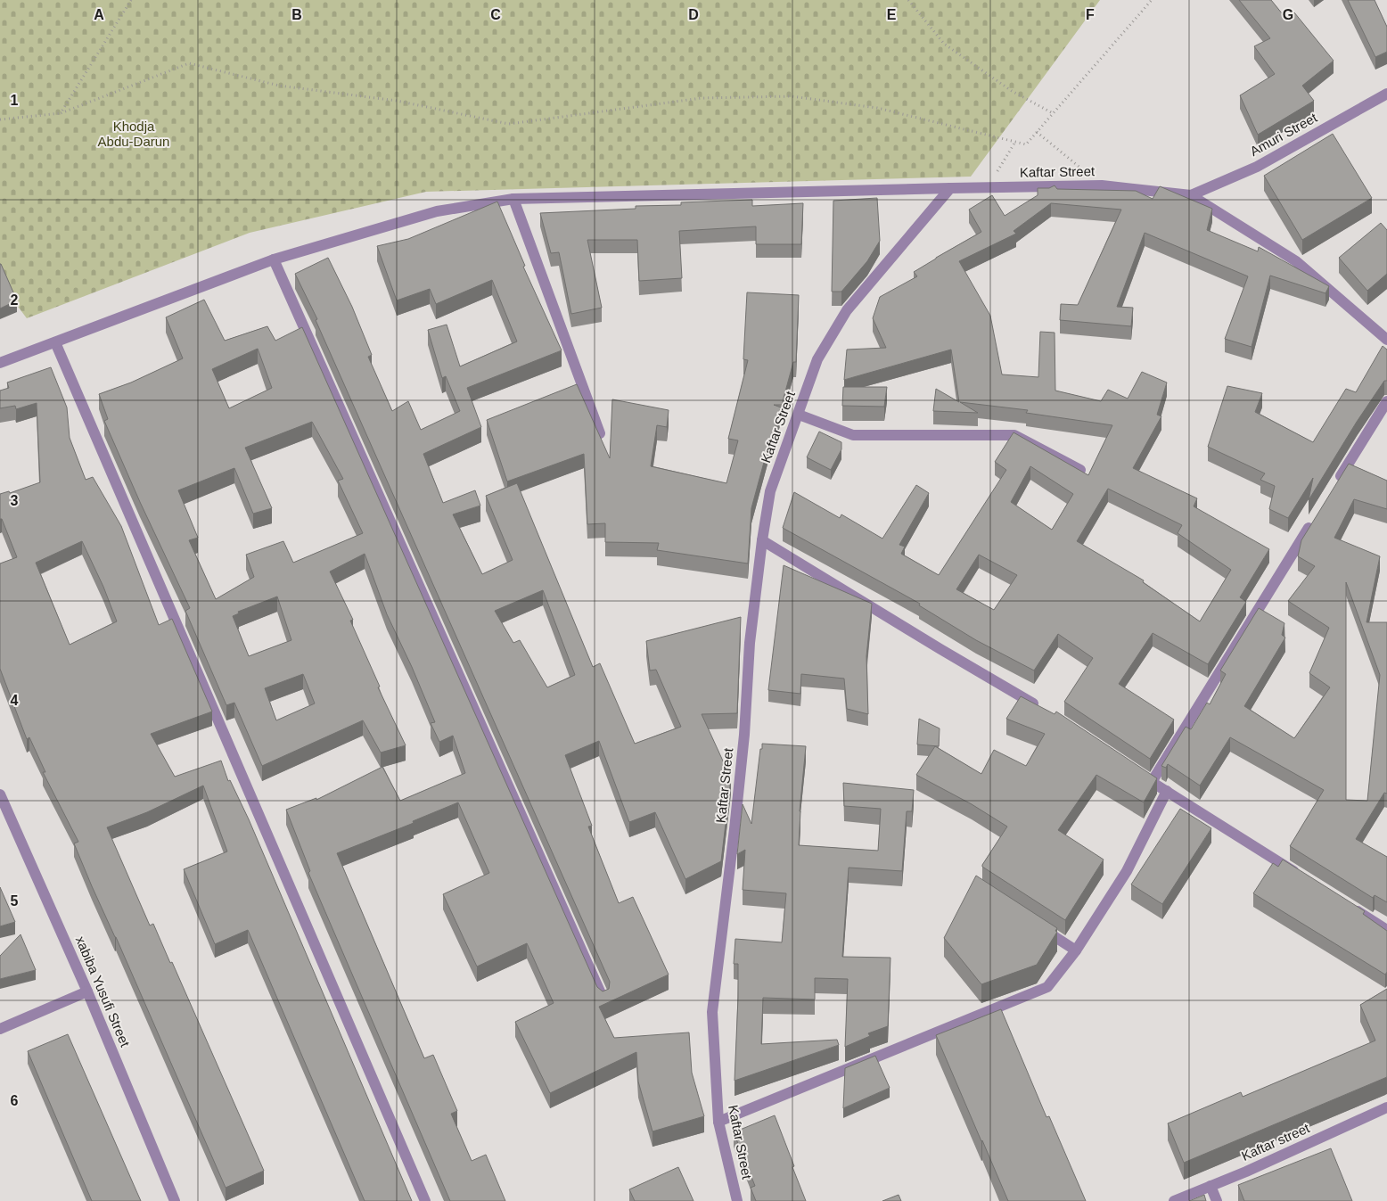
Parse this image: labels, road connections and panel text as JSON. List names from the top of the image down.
{
  "streets": {
    "street": [
      "Amuri Street",
      "Kaftar Street",
      "xabiba Yusufi Street",
      "Kaftar street"
    ]
  },
  "crossings": [
    ["Amuri Street", "Kaftar Street"]
  ],
  "parks": ["Khodja Abdu-Darun"],
  "grid": {
    "columns": [
      "A",
      "B",
      "C",
      "D",
      "E",
      "F",
      "G"
    ],
    "rows": [
      "1",
      "2",
      "3",
      "4",
      "5",
      "6"
    ]
  }
}
